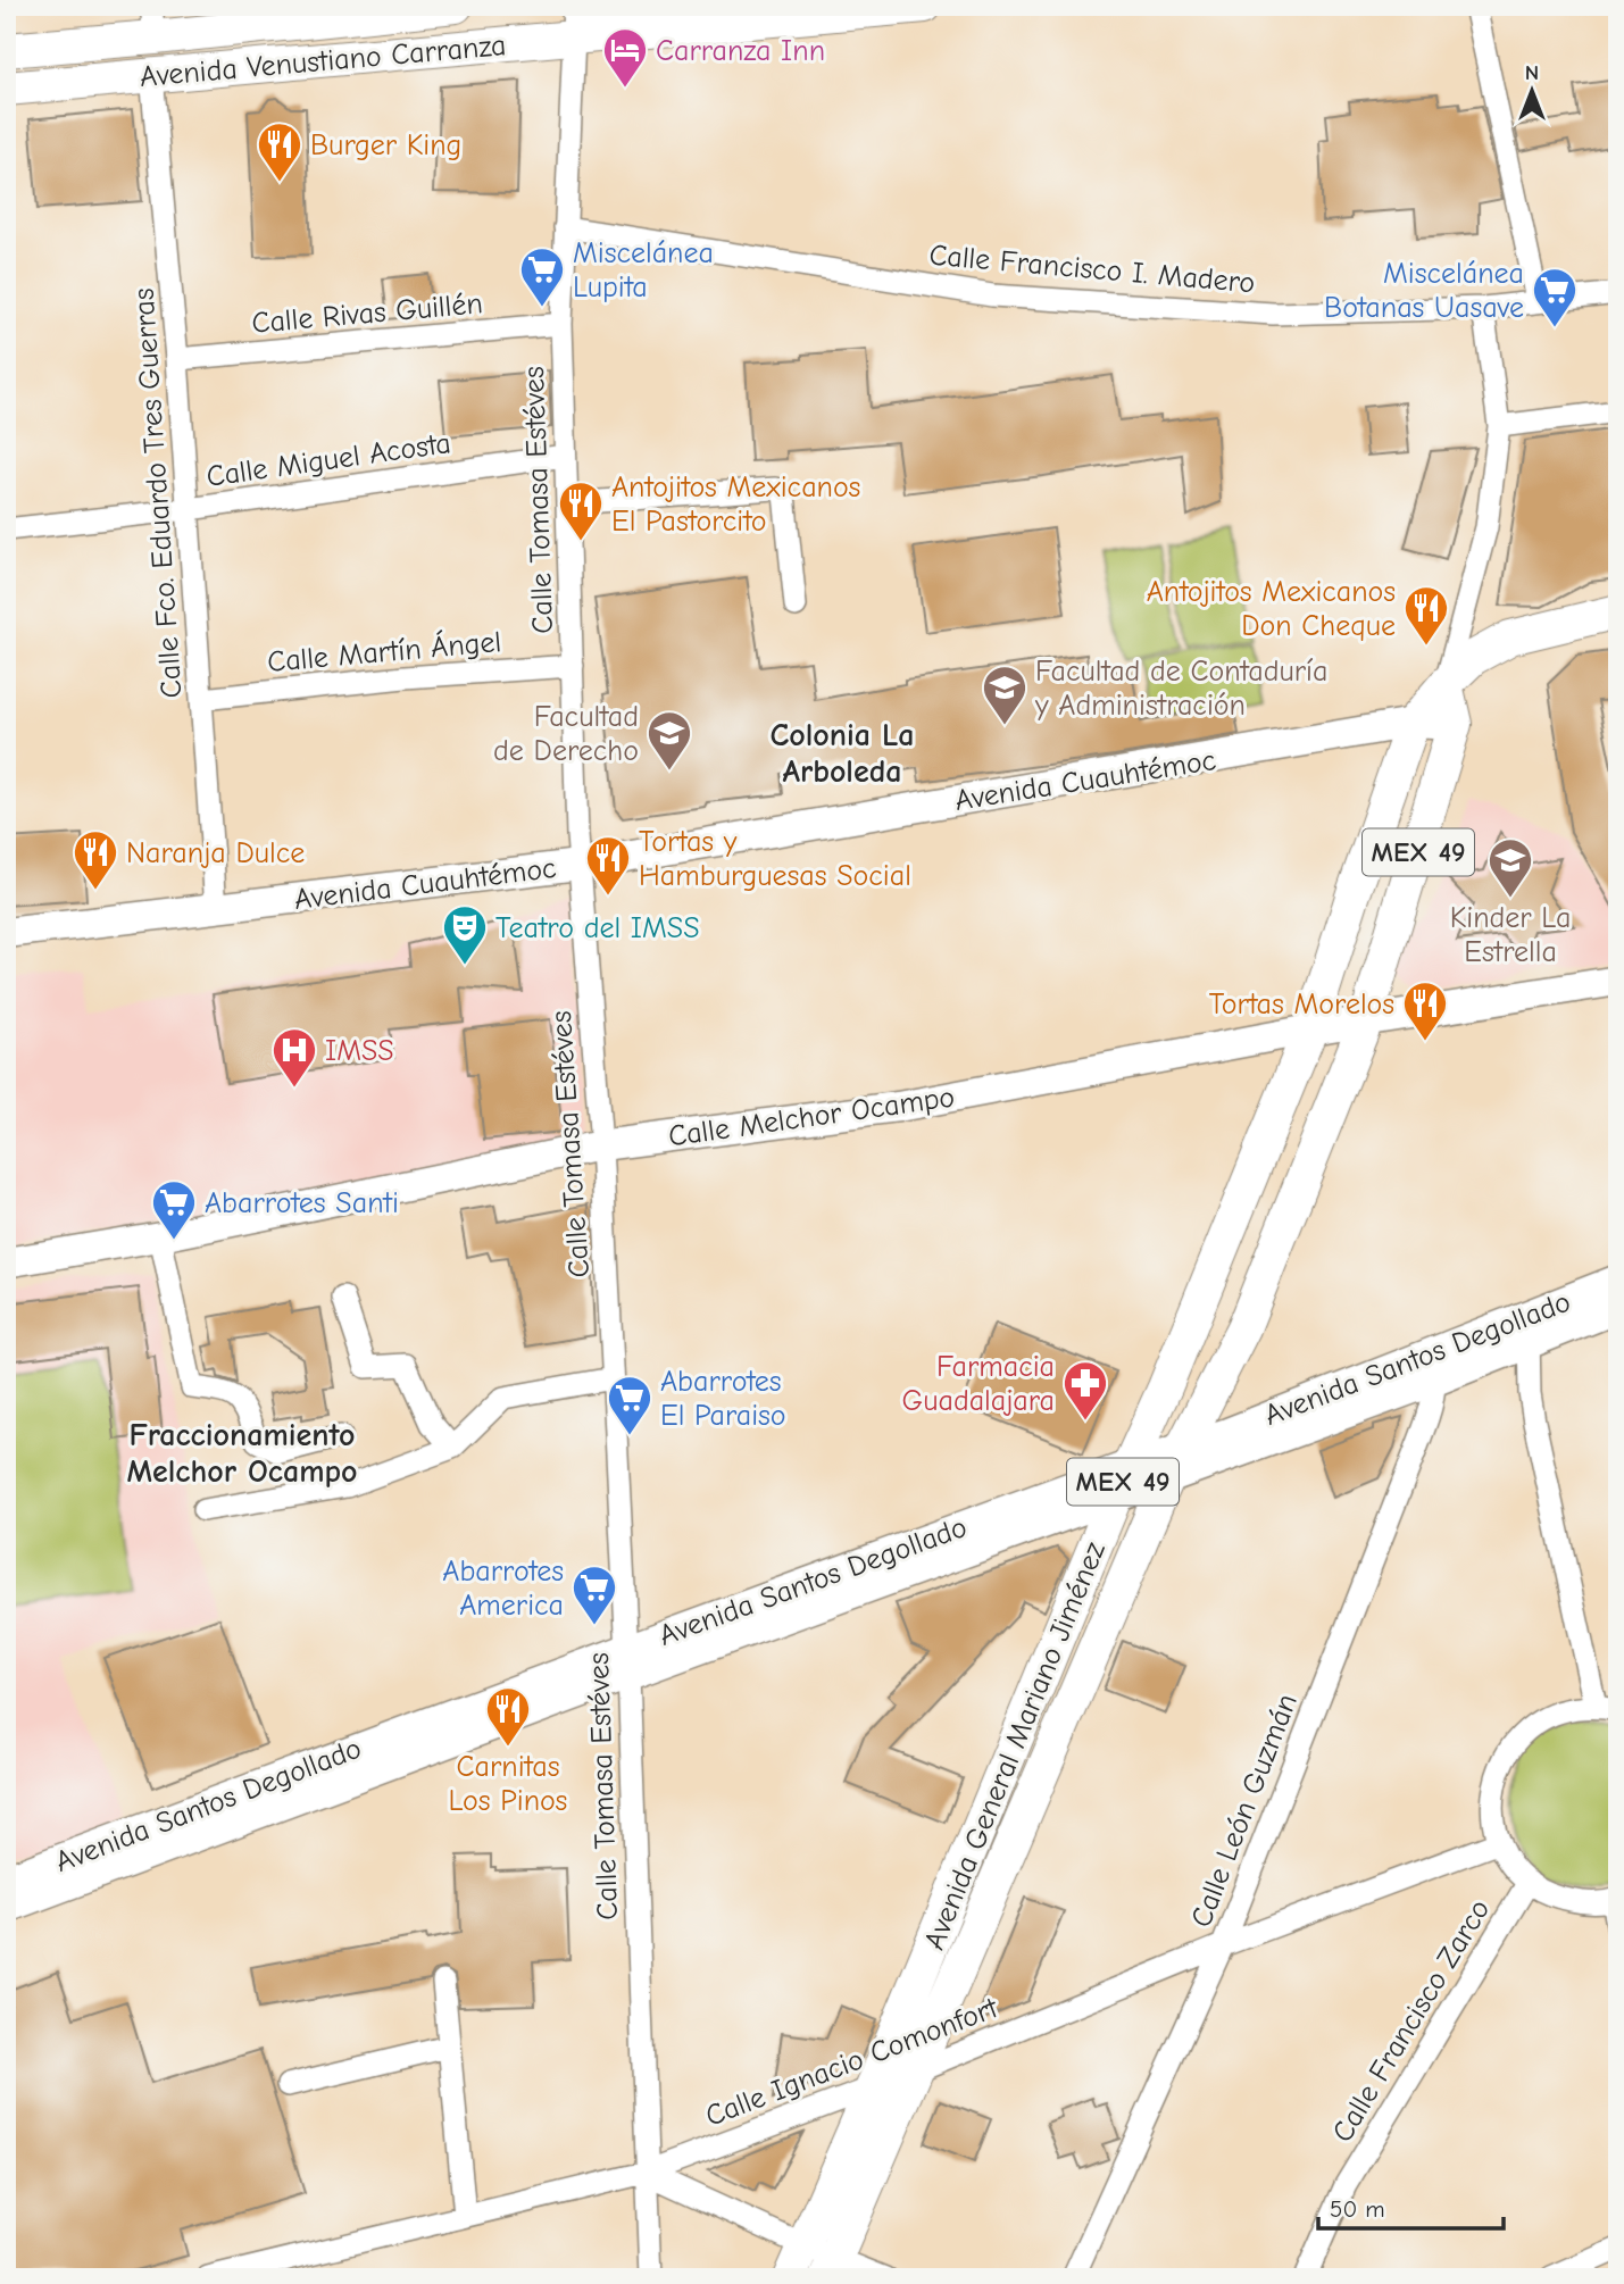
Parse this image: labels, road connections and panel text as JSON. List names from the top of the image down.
{
  "streets": {
    "main road": [
      "Avenida Venustiano Carranza",
      "Avenida Cuauhtémoc",
      "MEX 49",
      "Calle Melchor Ocampo",
      "Avenida Santos Degollado",
      "Avenida General Mariano Jiménez"
    ],
    "street": [
      "Calle Francisco I. Madero",
      "Calle Rivas Guillén",
      "Calle Miguel Acosta",
      "Calle Fco. Eduardo Tres Guerras",
      "Calle Tomasa Estéves",
      "Calle Martín Ángel",
      "Calle León Guzmán",
      "Calle Francisco Zarco",
      "Calle Ignacio Comonfort"
    ]
  },
  "crossings": [
    ["Avenida Venustiano Carranza", "Calle Fco. Eduardo Tres Guerras"],
    ["Avenida Venustiano Carranza", "Calle Tomasa Estéves"],
    ["Calle Francisco I. Madero", "Calle Tomasa Estéves"],
    ["Calle Francisco I. Madero", "Avenida General Mariano Jiménez"],
    ["Calle Rivas Guillén", "Calle Fco. Eduardo Tres Guerras"],
    ["Calle Rivas Guillén", "Calle Tomasa Estéves"],
    ["Calle Miguel Acosta", "Calle Fco. Eduardo Tres Guerras"],
    ["Calle Miguel Acosta", "Calle Tomasa Estéves"],
    ["Calle Fco. Eduardo Tres Guerras", "Calle Martín Ángel"],
    ["Calle Fco. Eduardo Tres Guerras", "Avenida Cuauhtémoc"],
    ["Calle Tomasa Estéves", "Calle Martín Ángel"],
    ["Calle Tomasa Estéves", "Avenida Cuauhtémoc"],
    ["Calle Tomasa Estéves", "Calle Melchor Ocampo"],
    ["Calle Tomasa Estéves", "Avenida Santos Degollado"],
    ["Calle Tomasa Estéves", "Calle Ignacio Comonfort"],
    ["Avenida Cuauhtémoc", "Avenida General Mariano Jiménez"],
    ["Calle Melchor Ocampo", "Avenida General Mariano Jiménez"],
    ["Avenida Santos Degollado", "Avenida General Mariano Jiménez"],
    ["Avenida Santos Degollado", "Calle León Guzmán"],
    ["Avenida General Mariano Jiménez", "Calle Ignacio Comonfort"],
    ["Calle León Guzmán", "Calle Ignacio Comonfort"]
  ],
  "districts": ["Colonia La Arboleda", "Fraccionamiento Melchor Ocampo"],
  "places": {
    "hotel": ["Carranza Inn"],
    "restaurant": [
      "Burger King",
      "Antojitos Mexicanos El Pastorcito",
      "Antojitos Mexicanos Don Cheque",
      "Naranja Dulce",
      "Tortas y Hamburguesas Social",
      "Tortas Morelos",
      "Carnitas Los Pinos"
    ],
    "supermarket": [
      "Miscelánea Lupita",
      "Miscelánea Botanas Uasave",
      "Abarrotes Santi",
      "Abarrotes El Paraiso",
      "Abarrotes America"
    ],
    "school or university": ["Facultad de Contaduría y Administración", "Facultad de Derecho", "Kinder La Estrella"],
    "theatre": ["Teatro del IMSS"],
    "hospital": ["IMSS"],
    "pharmacy": ["Farmacia Guadalajara"]
  },
  "scale_bar": "50 m",
  "north": "top"
}
